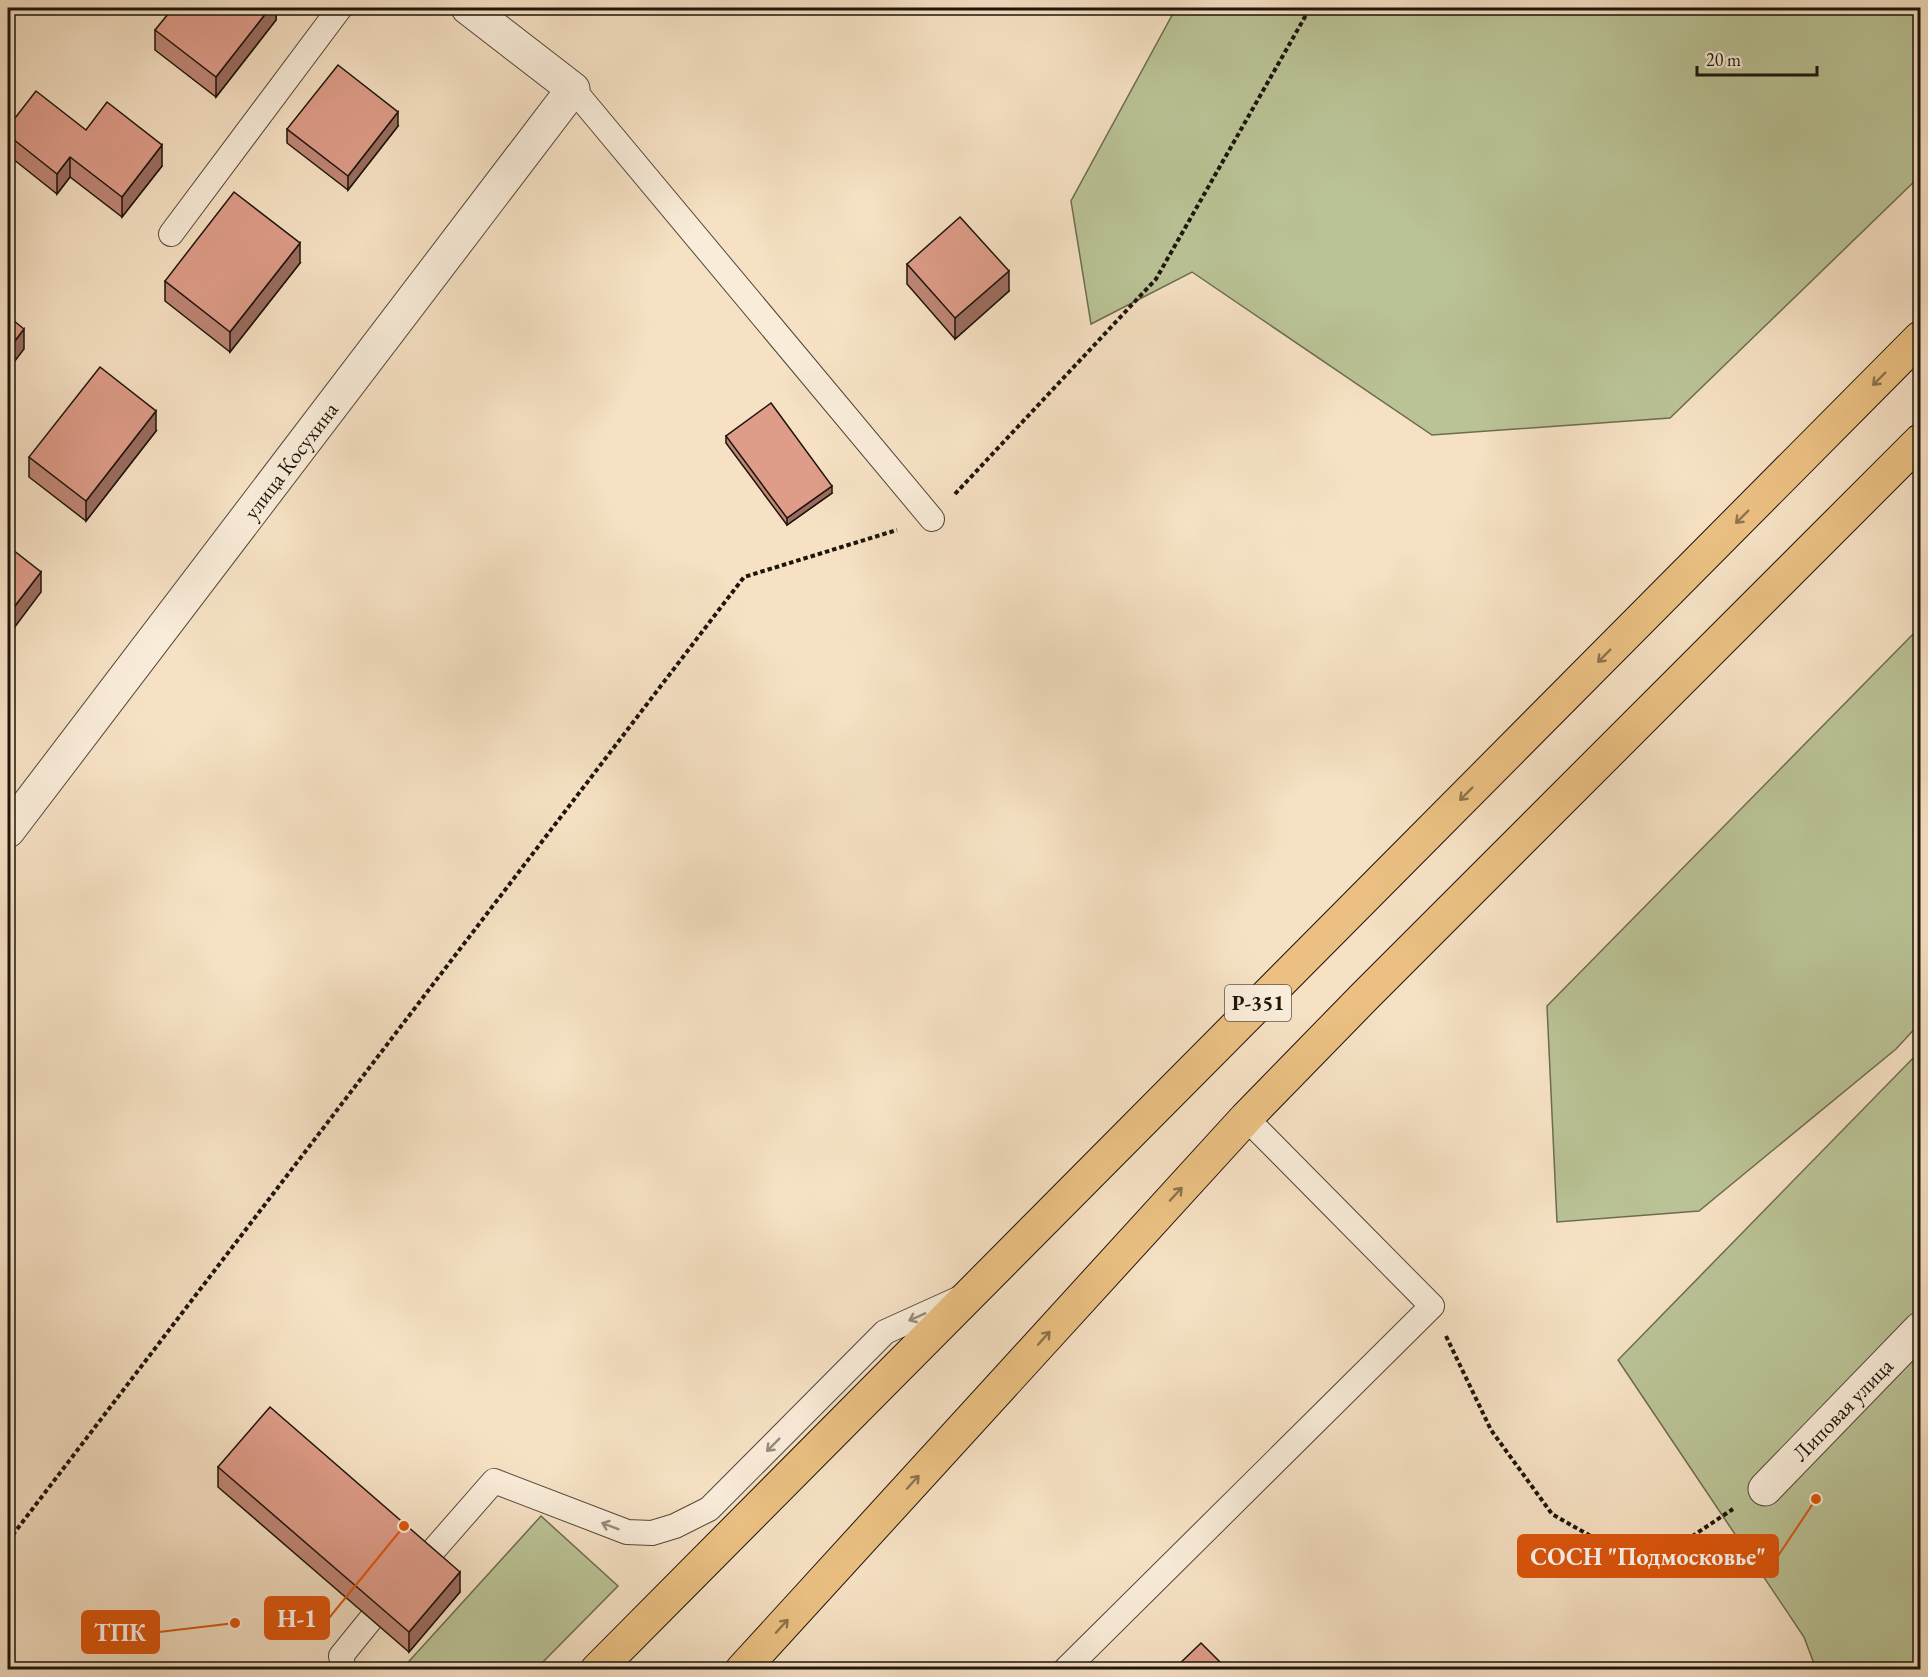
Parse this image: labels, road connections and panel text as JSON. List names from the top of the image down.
{
  "streets": {
    "highway": ["Р-351"],
    "street": ["улица Косухина", "Липовая улица"]
  },
  "places": ["СОСН \"Подмосковье\"", "Н-1", "ТПК"],
  "scale_bar": "20 m"
}
